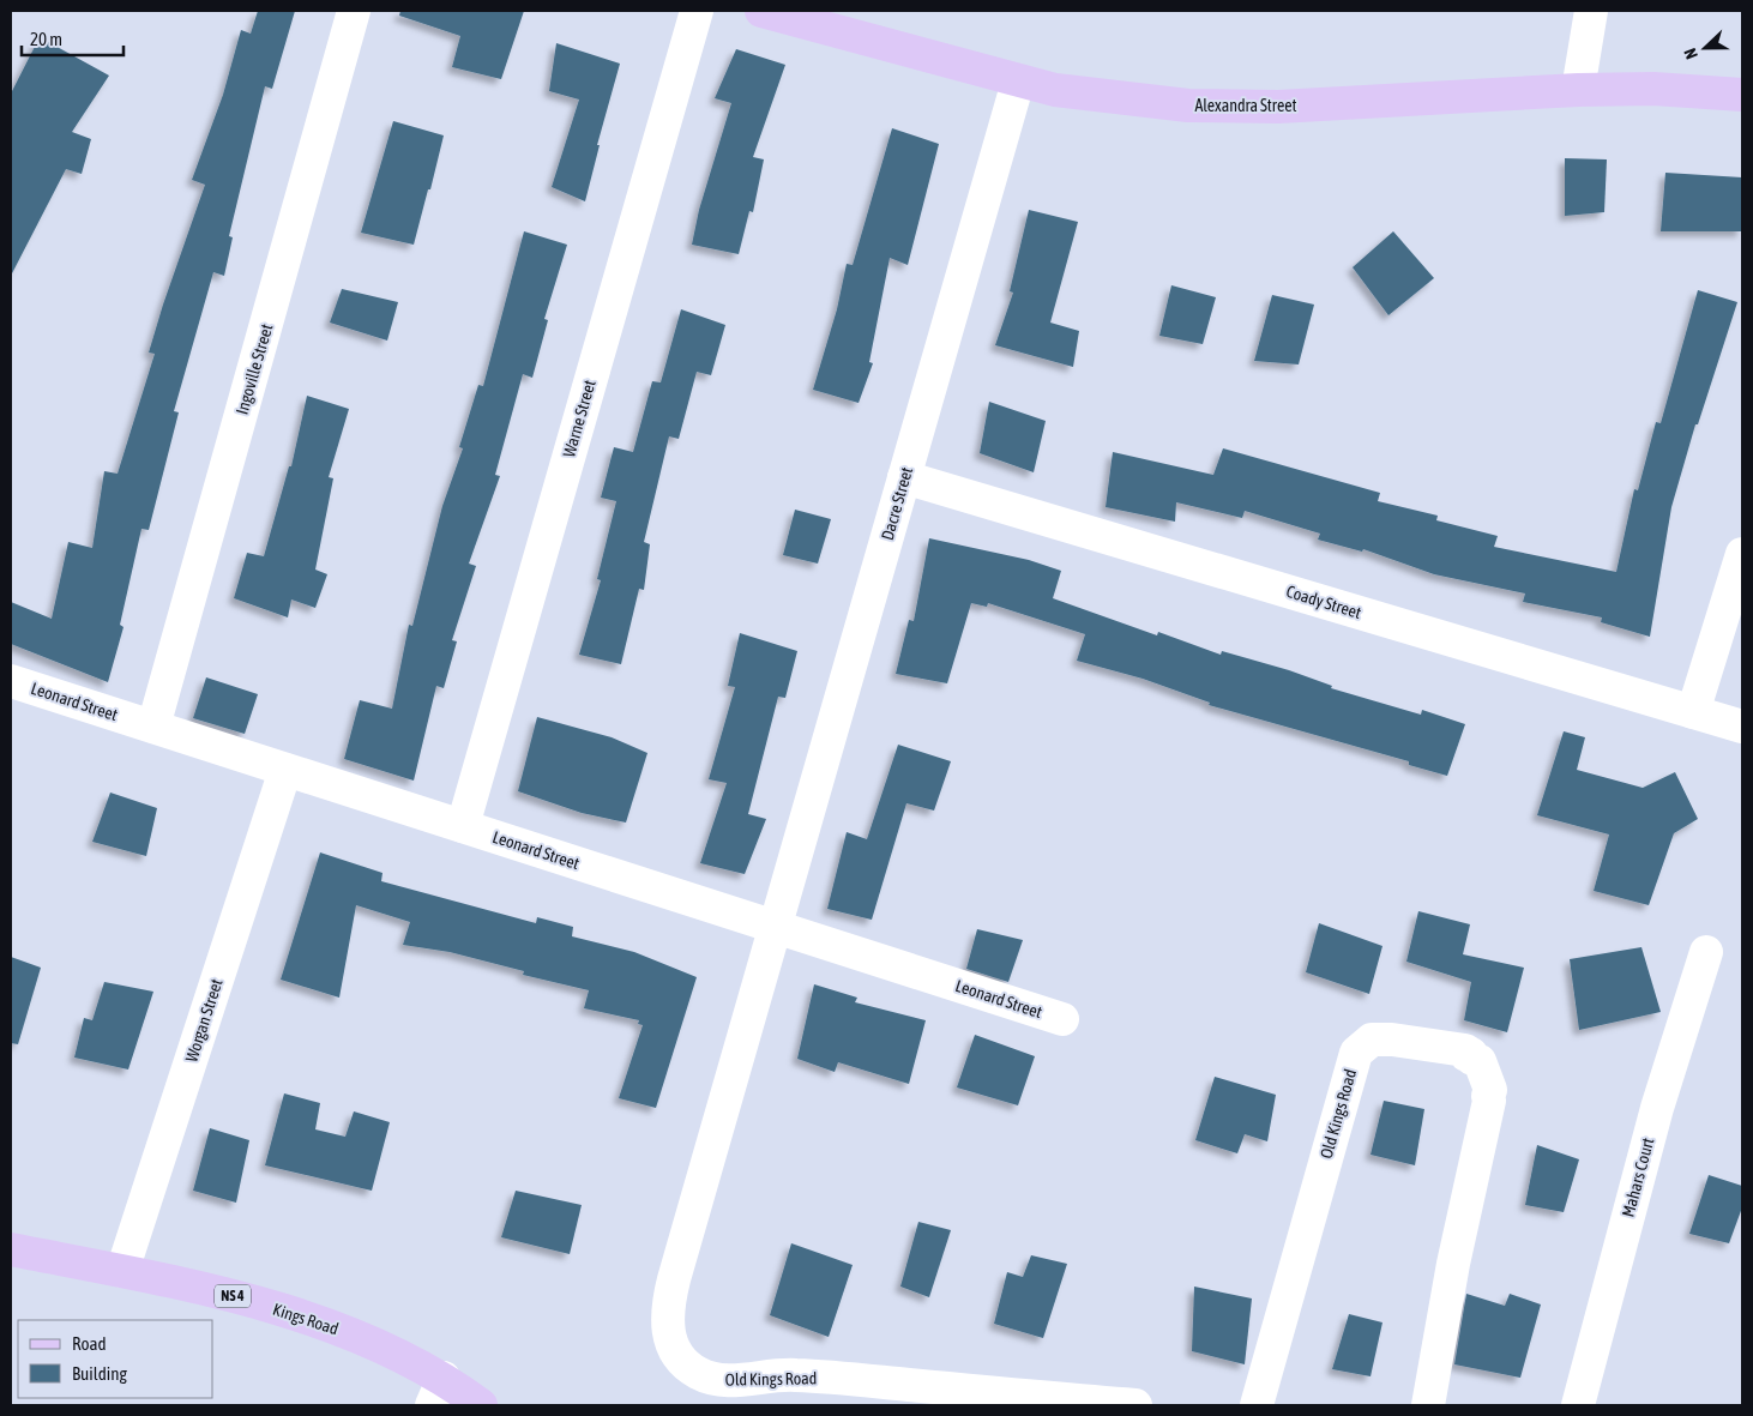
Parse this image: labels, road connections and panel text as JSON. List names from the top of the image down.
{
  "streets": {
    "main road": ["Alexandra Street", "NS 4", "Kings Road"],
    "street": [
      "Ingoville Street",
      "Warne Street",
      "Dacre Street",
      "Coady Street",
      "Leonard Street",
      "Worgan Street",
      "Old Kings Road",
      "Mahars Court"
    ]
  },
  "crossings": [
    ["Alexandra Street", "Dacre Street"],
    ["Ingoville Street", "Leonard Street"],
    ["Warne Street", "Leonard Street"],
    ["Dacre Street", "Coady Street"],
    ["Dacre Street", "Leonard Street"],
    ["Dacre Street", "Old Kings Road"],
    ["Leonard Street", "Worgan Street"],
    ["Leonard Street", "Old Kings Road"],
    ["Worgan Street", "Kings Road"]
  ],
  "legend": ["Road", "Building"],
  "scale_bar": "20 m",
  "north": "left"
}
